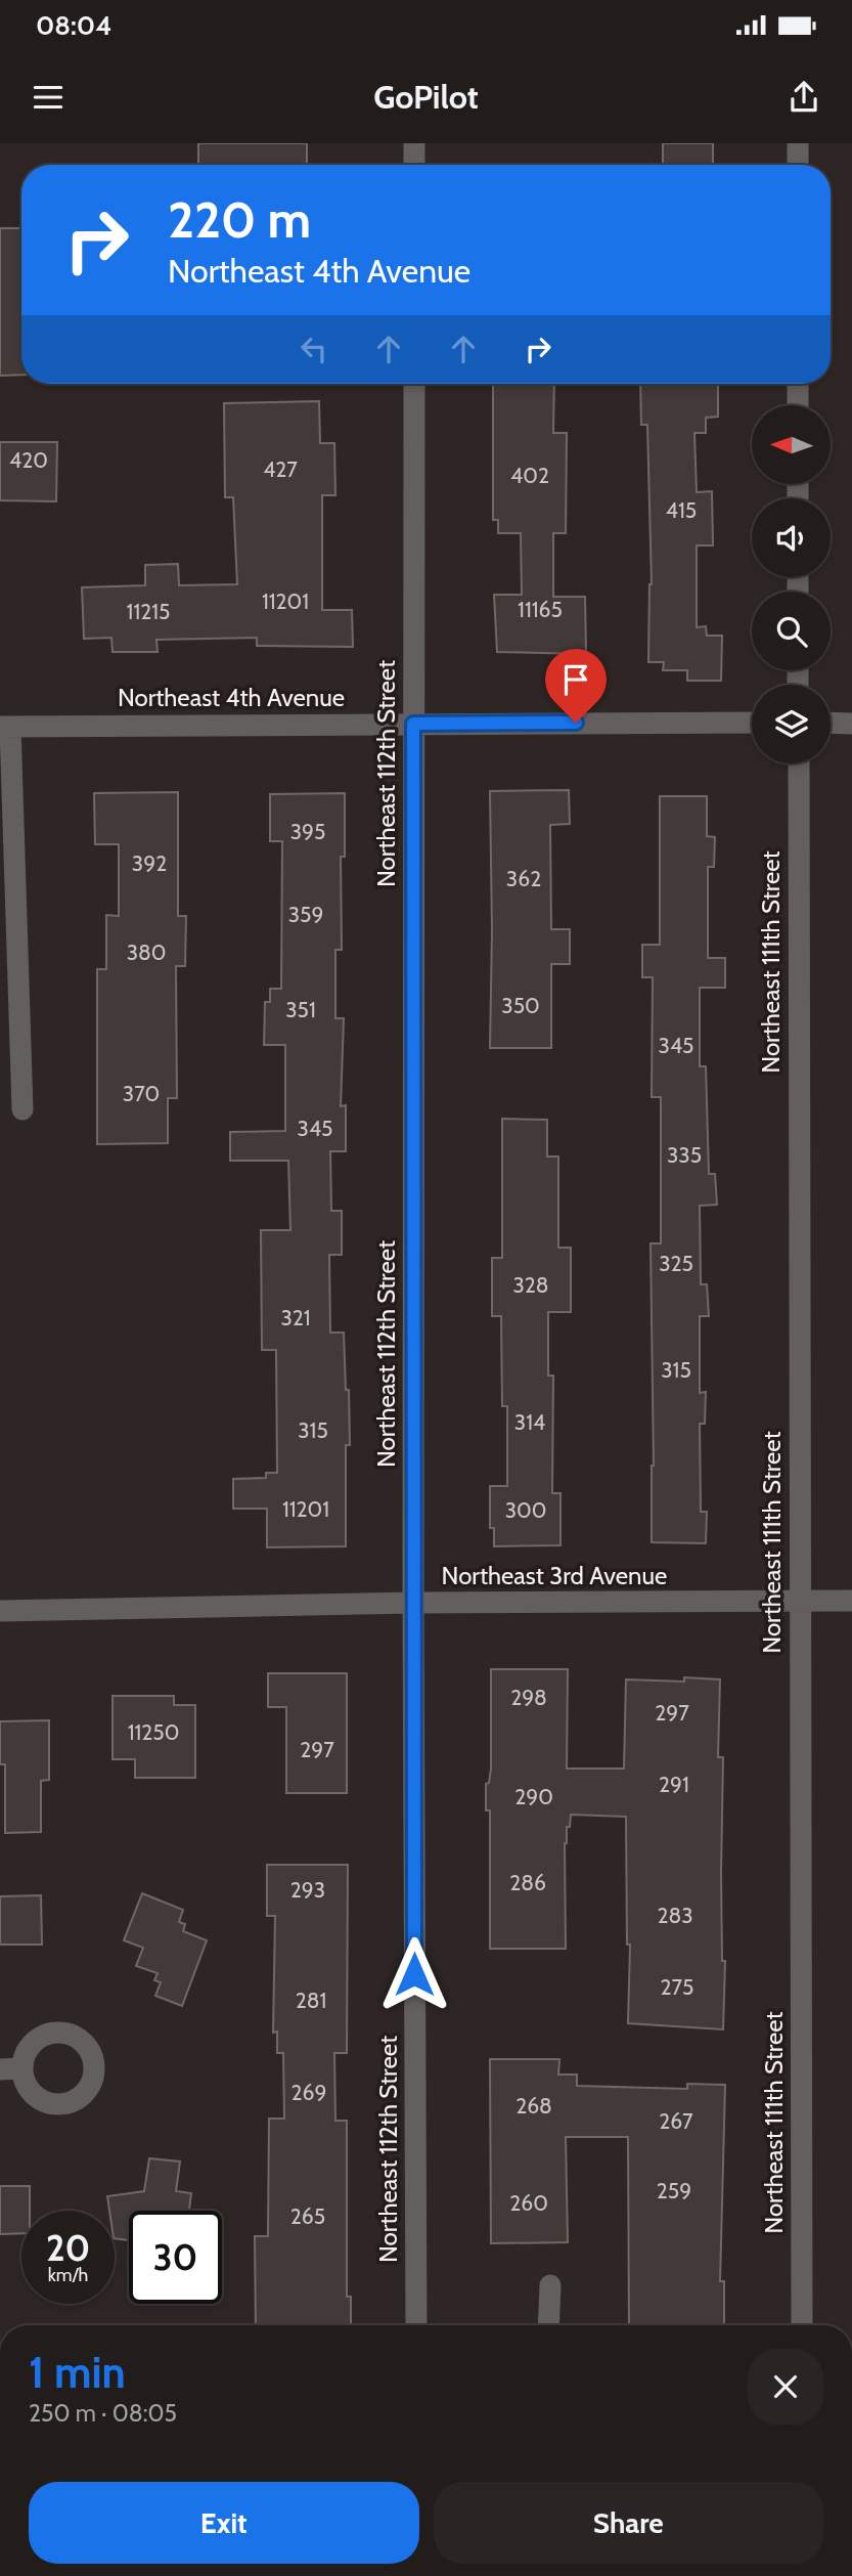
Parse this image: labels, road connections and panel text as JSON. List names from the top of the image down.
{
  "streets": {
    "street": [
      "Northeast 4th Avenue",
      "Northeast 112th Street",
      "Northeast 111th Street",
      "Northeast 3rd Avenue"
    ]
  },
  "crossings": [
    ["Northeast 4th Avenue", "Northeast 112th Street"],
    ["Northeast 112th Street", "Northeast 3rd Avenue"],
    ["Northeast 111th Street", "Northeast 3rd Avenue"]
  ],
  "house_numbers": [
    "420",
    "427",
    "402",
    "415",
    "11201",
    "11165",
    "11215",
    "395",
    "392",
    "362",
    "359",
    "380",
    "350",
    "351",
    "345",
    "370",
    "345",
    "335",
    "325",
    "328",
    "321",
    "315",
    "314",
    "315",
    "11201",
    "300",
    "298",
    "297",
    "11250",
    "297",
    "291",
    "290",
    "286",
    "293",
    "283",
    "275",
    "281",
    "269",
    "268",
    "267",
    "259",
    "260",
    "265"
  ],
  "north": "left",
  "page": {
    "status": "08:04",
    "header": "GoPilot",
    "turn": ["220 m", "Northeast 4th Avenue"],
    "speed": "20 km/h",
    "limit": "30",
    "heading": ["1 min", "250 m · 08:05"],
    "buttons": ["Exit", "Share"]
  }
}
